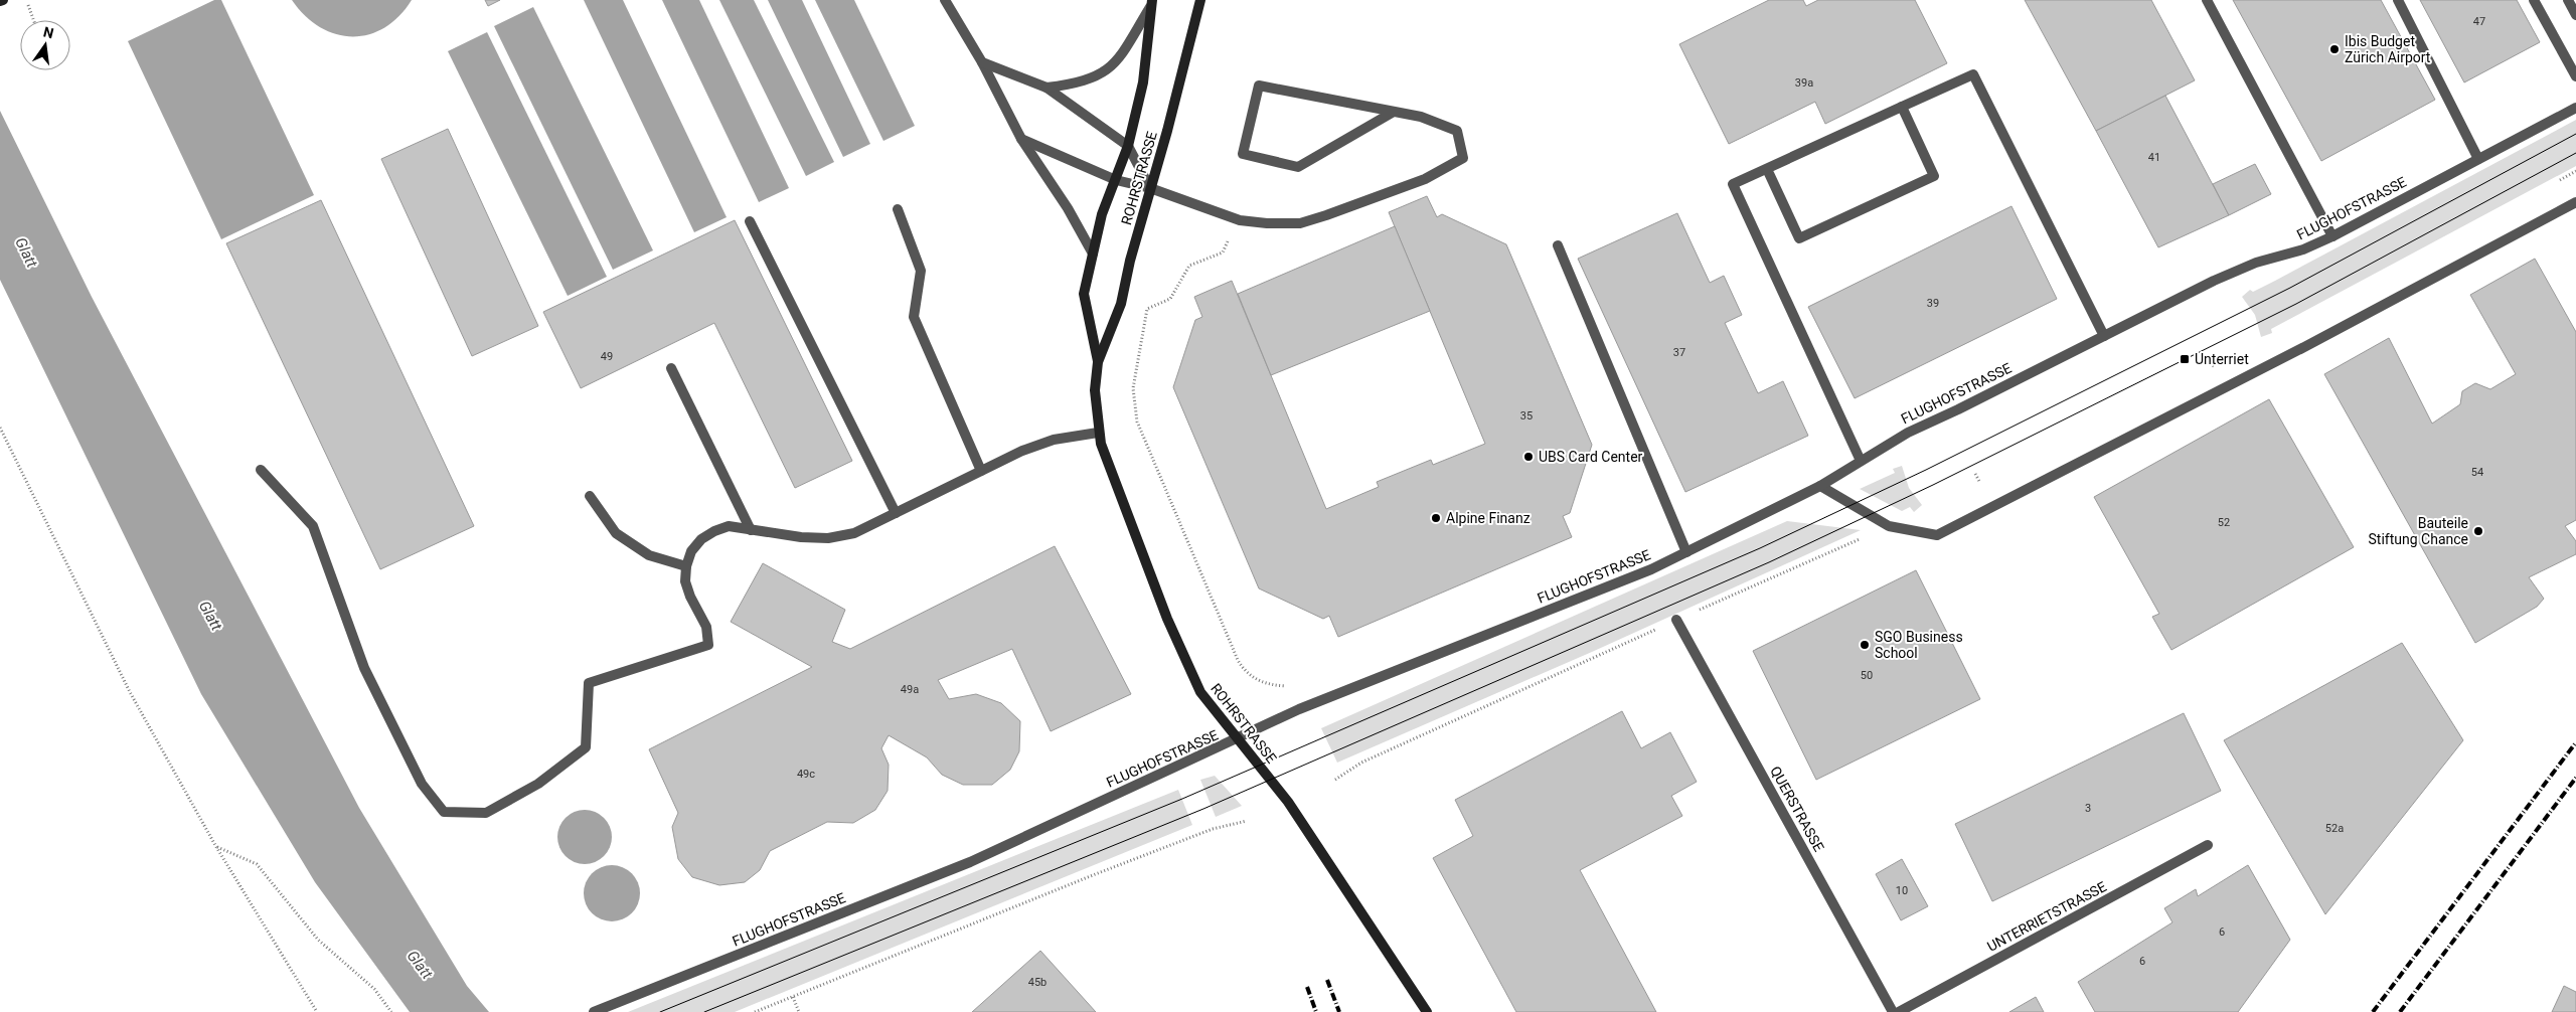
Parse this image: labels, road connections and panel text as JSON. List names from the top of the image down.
{
  "streets": {
    "main road": ["ROHRSTRASSE"],
    "street": ["FLUGHOFSTRASSE", "QUERSTRASSE", "UNTERRIETSTRASSE"]
  },
  "crossings": [
    ["ROHRSTRASSE", "FLUGHOFSTRASSE"]
  ],
  "water": ["Glatt"],
  "places": {
    "other": [
      "Ibis Budget Zürich Airport",
      "UBS Card Center",
      "Alpine Finanz",
      "Bauteile Stiftung Chance",
      "SGO Business School"
    ],
    "transit": ["Unterriet"]
  },
  "house_numbers": [
    "47",
    "39a",
    "41",
    "39",
    "37",
    "49",
    "35",
    "54",
    "52",
    "50",
    "49a",
    "49c",
    "3",
    "52a",
    "10",
    "6",
    "6",
    "45b"
  ],
  "north": "top"
}
